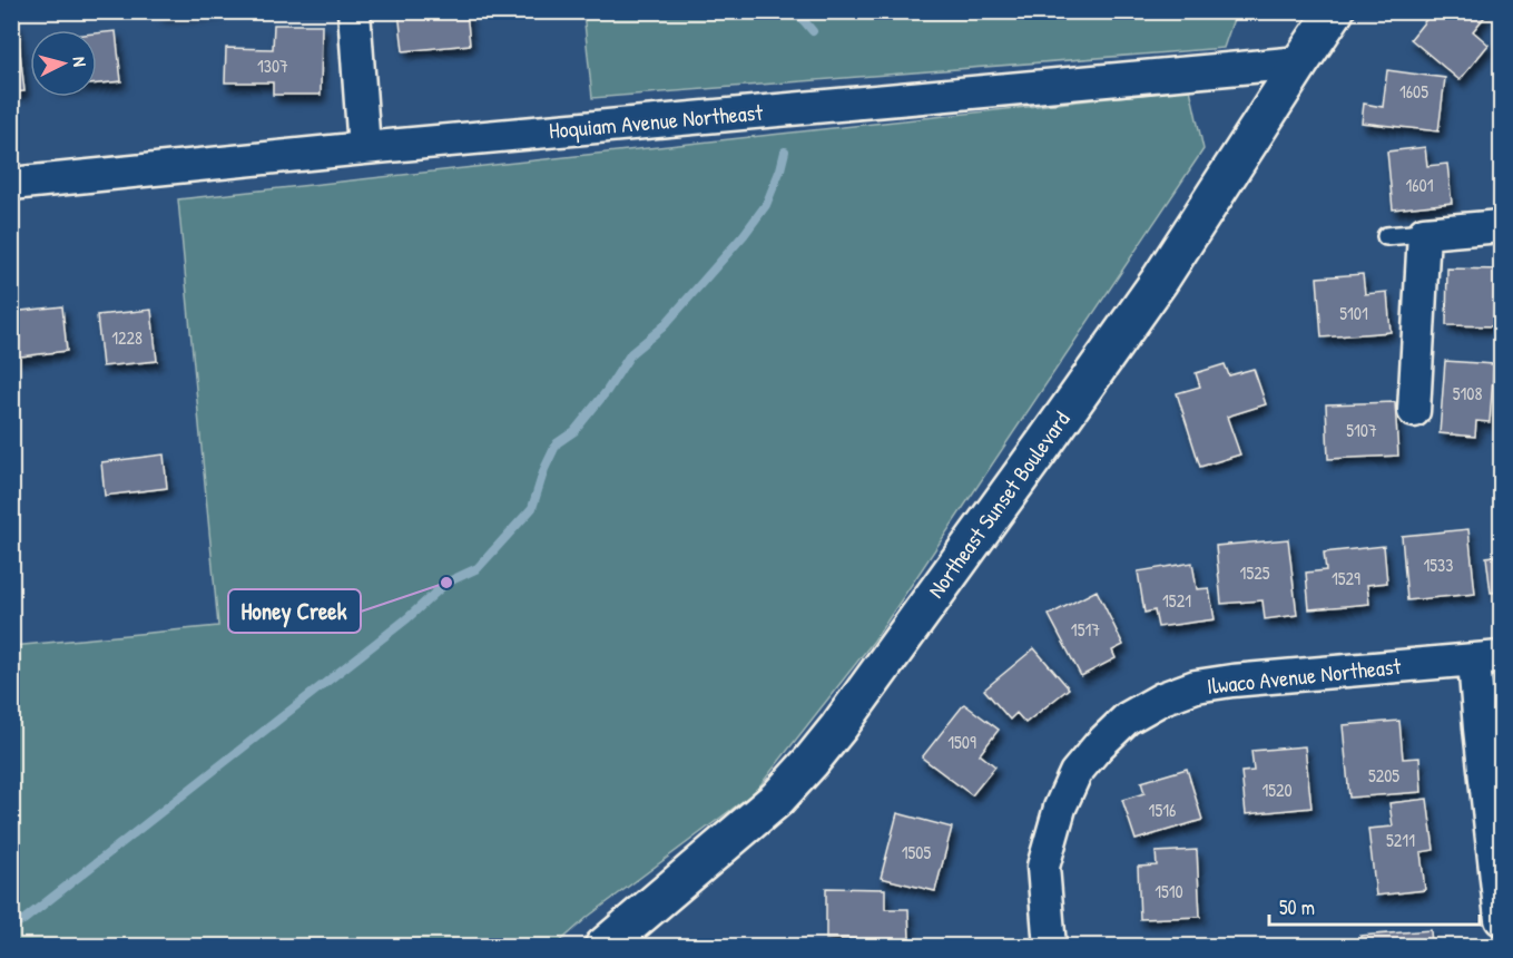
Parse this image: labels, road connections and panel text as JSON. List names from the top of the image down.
{
  "streets": {
    "main road": ["Northeast Sunset Boulevard"],
    "street": ["Hoquiam Avenue Northeast", "Ilwaco Avenue Northeast"]
  },
  "crossings": [
    ["Hoquiam Avenue Northeast", "Northeast Sunset Boulevard"]
  ],
  "places": ["Honey Creek"],
  "house_numbers": [
    "1307",
    "1605",
    "1601",
    "5101",
    "1228",
    "5108",
    "5107",
    "1533",
    "1525",
    "1529",
    "1521",
    "1517",
    "1509",
    "5205",
    "1520",
    "1516",
    "5211",
    "1505",
    "1510"
  ],
  "scale_bar": "50 m",
  "north": "right"
}
